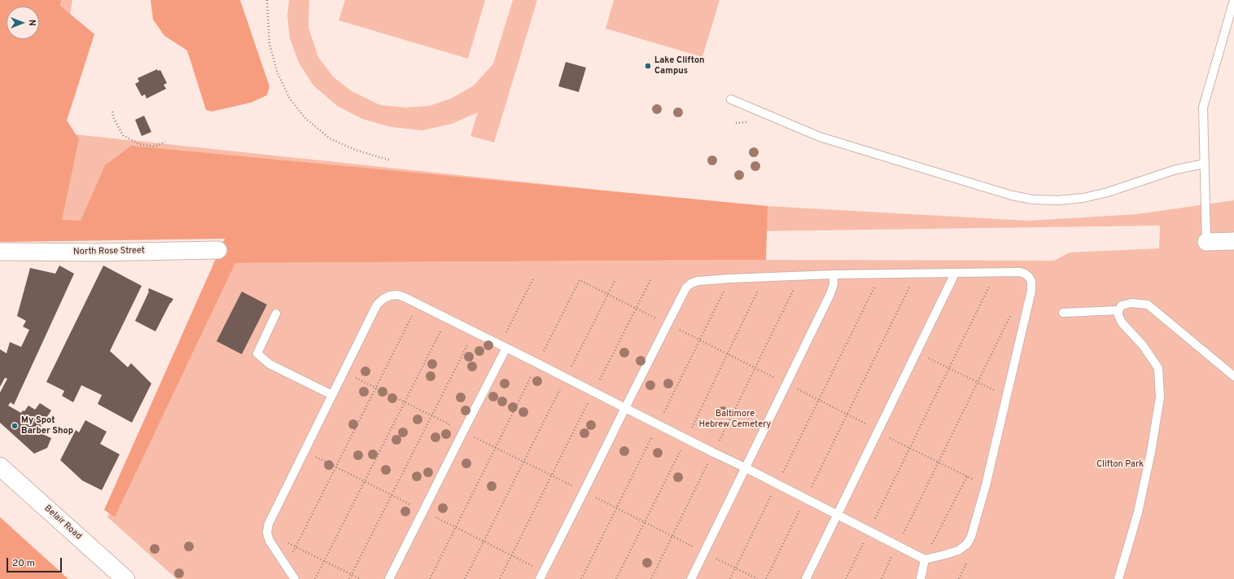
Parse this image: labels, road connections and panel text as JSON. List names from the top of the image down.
{
  "streets": {
    "main road": ["Belair Road"],
    "street": ["North Rose Street"]
  },
  "parks": ["Baltimore Hebrew Cemetery", "Clifton Park"],
  "places": ["Lake Clifton Campus", "My Spot Barber Shop"],
  "scale_bar": "20 m",
  "north": "right"
}
